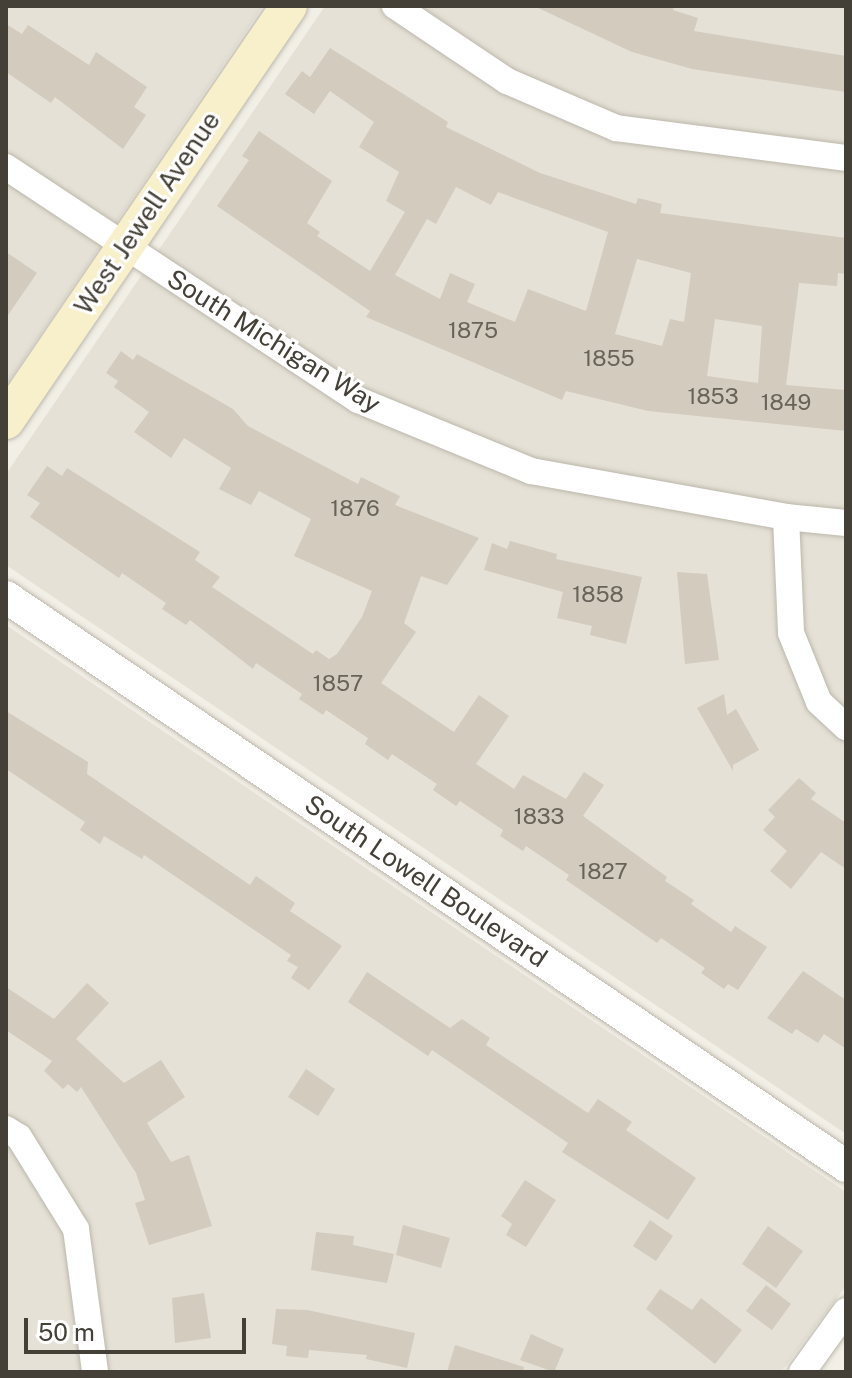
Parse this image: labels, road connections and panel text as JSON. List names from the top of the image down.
{
  "streets": {
    "main road": ["West Jewell Avenue"],
    "street": ["South Michigan Way", "South Lowell Boulevard"]
  },
  "crossings": [
    ["West Jewell Avenue", "South Michigan Way"]
  ],
  "house_numbers": [
    "1875",
    "1855",
    "1853",
    "1849",
    "1876",
    "1858",
    "1857",
    "1833",
    "1827"
  ],
  "scale_bar": "50 m"
}
